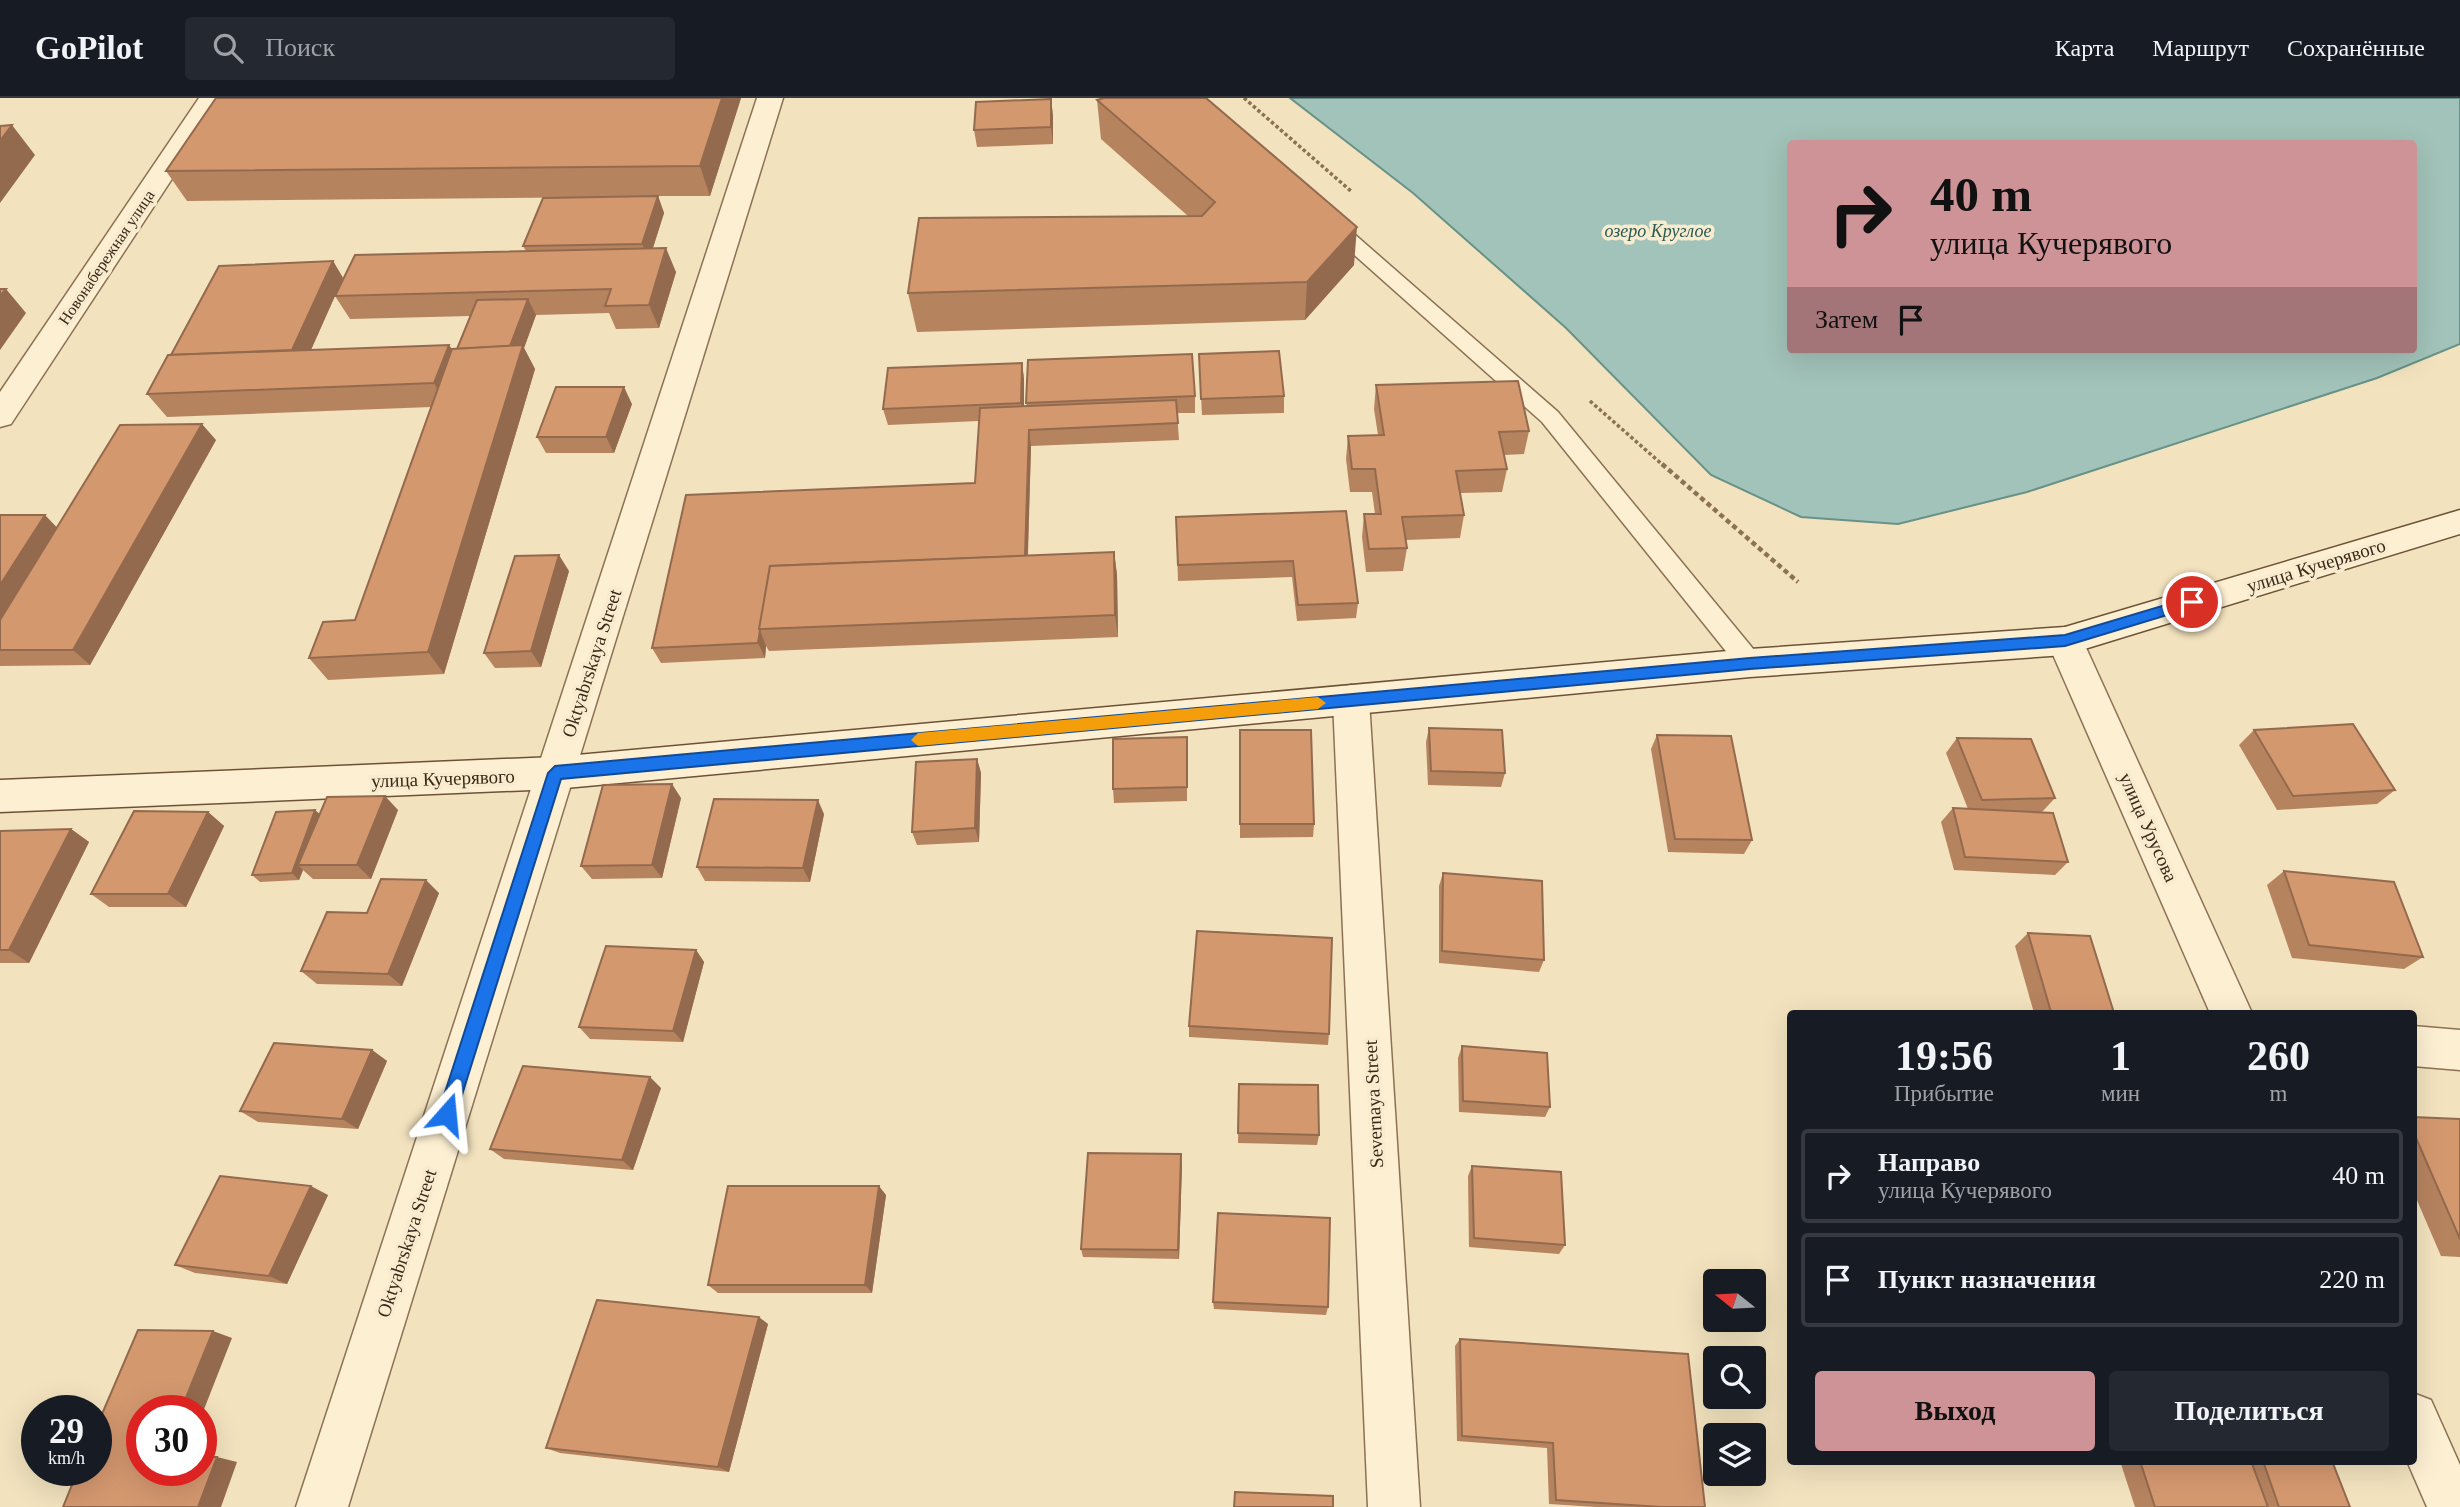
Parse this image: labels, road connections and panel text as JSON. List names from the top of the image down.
{
  "streets": {
    "street": [
      "Новонабережная улица",
      "улица Кучерявого",
      "Oktyabrskaya Street",
      "улица Урусова",
      "Severnaya Street"
    ]
  },
  "crossings": [
    ["улица Кучерявого", "Oktyabrskaya Street"],
    ["улица Кучерявого", "улица Урусова"],
    ["улица Кучерявого", "Severnaya Street"]
  ],
  "water": ["озеро Круглое"],
  "north": "left",
  "page": {
    "header": "GoPilot",
    "search": "Поиск",
    "nav": ["Карта", "Маршрут", "Сохранённые"],
    "turn": ["40 m", "улица Кучерявого"],
    "then": "Затем",
    "eta": [
      "19:56",
      "Прибытие",
      "1",
      "мин",
      "260",
      "m"
    ],
    "list": [
      {
        "name": "Направо",
        "note": "улица Кучерявого",
        "value": "40 m"
      },
      {
        "name": "Пункт назначения",
        "value": "220 m"
      }
    ],
    "buttons": ["Выход", "Поделиться"],
    "speed": "29 km/h",
    "limit": "30"
  }
}
